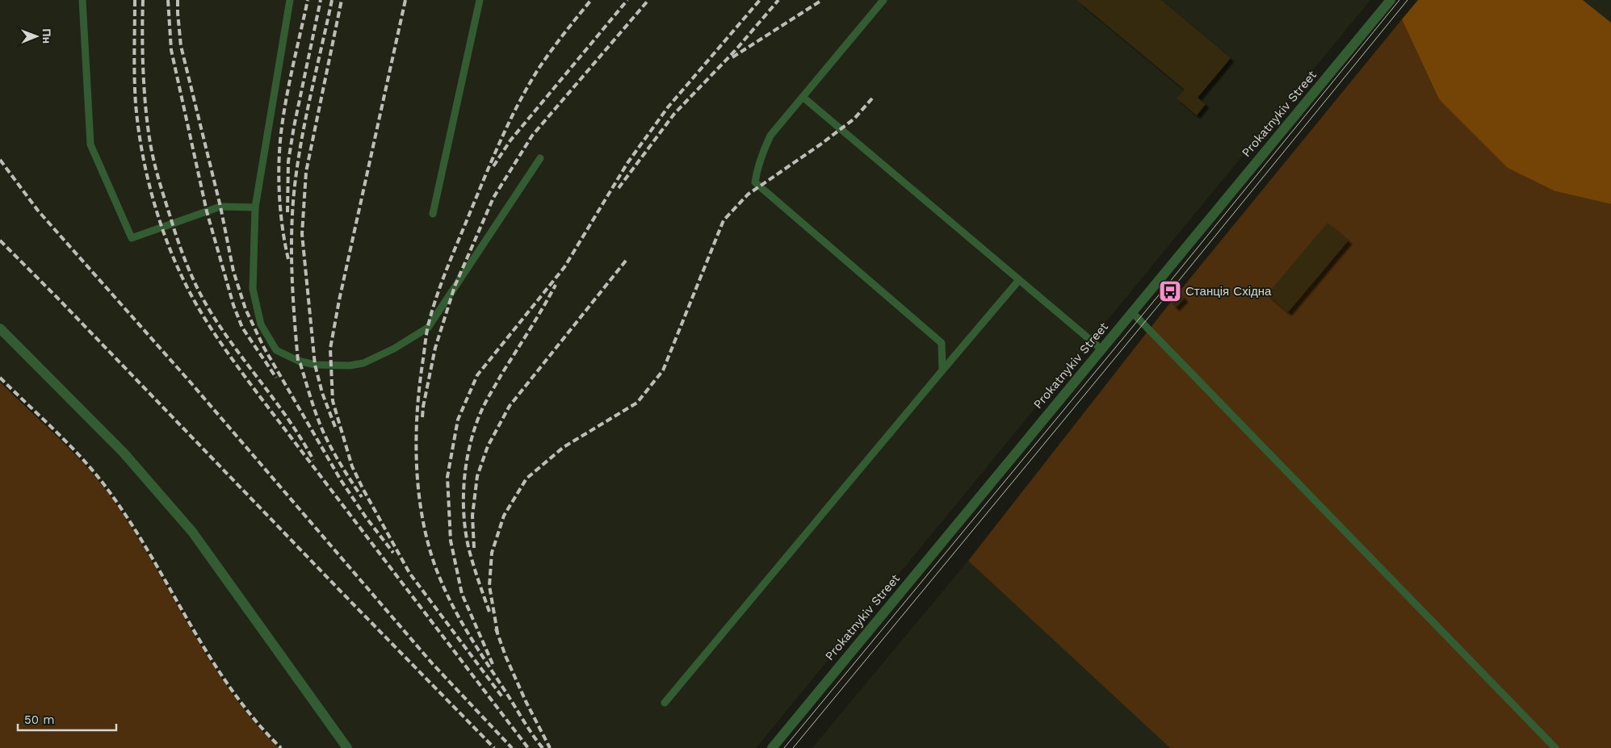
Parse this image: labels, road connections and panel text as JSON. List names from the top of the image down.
{
  "streets": {
    "street": ["Prokatnykiv Street"]
  },
  "places": {
    "bus stop": ["Станція Східна"]
  },
  "scale_bar": "50 m",
  "north": "right"
}
